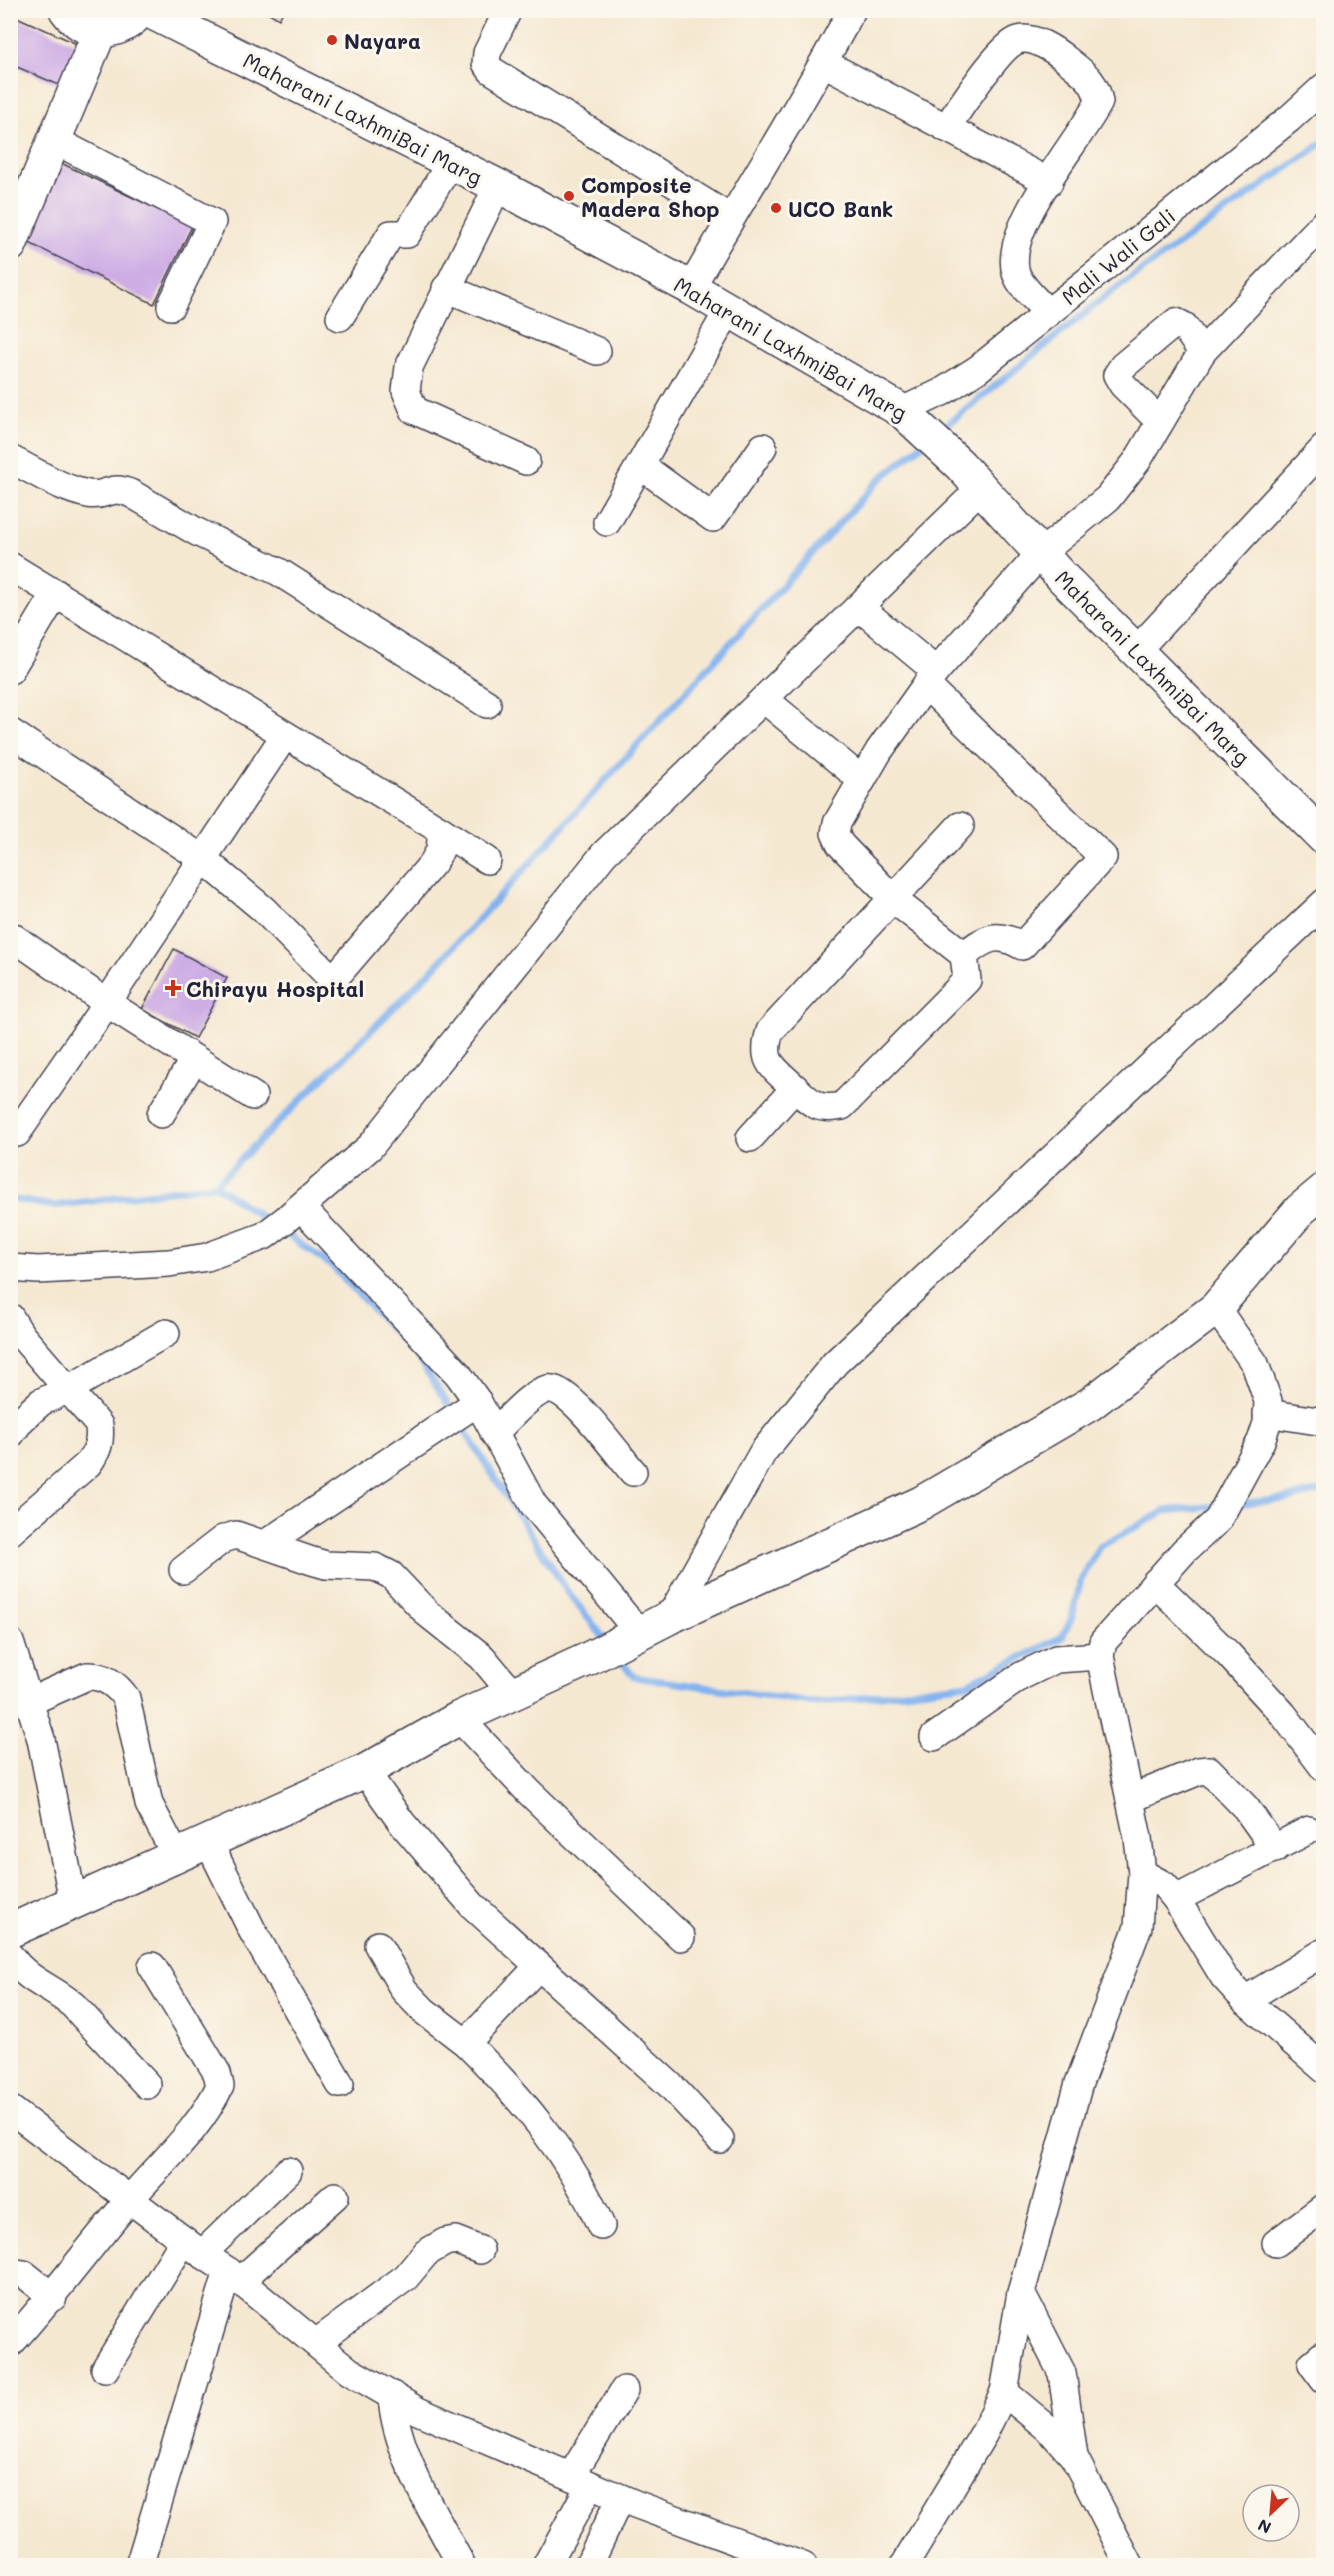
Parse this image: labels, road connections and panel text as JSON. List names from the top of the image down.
{
  "streets": {
    "main road": ["Maharani LaxhmiBai Marg"],
    "street": ["Mali Wali Gali"]
  },
  "crossings": [
    ["Maharani LaxhmiBai Marg", "Mali Wali Gali"]
  ],
  "places": {
    "other": ["Nayara", "Composite Madera Shop", "UCO Bank"],
    "health": ["Chirayu Hospital"]
  },
  "north": "bottom left"
}
